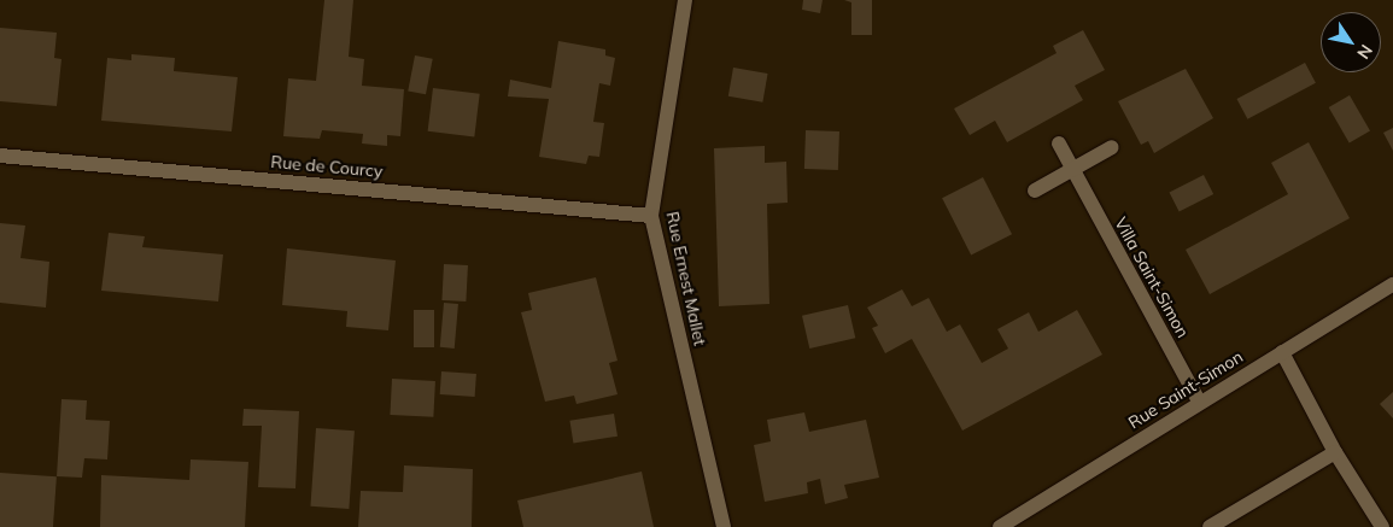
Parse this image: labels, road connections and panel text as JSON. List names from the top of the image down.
{
  "streets": {
    "street": [
      "Rue de Courcy",
      "Villa Saint-Simon",
      "Rue Ernest Mallet",
      "Rue Saint-Simon"
    ]
  },
  "crossings": [
    ["Rue de Courcy", "Rue Ernest Mallet"],
    ["Villa Saint-Simon", "Rue Saint-Simon"]
  ],
  "north": "bottom right"
}
